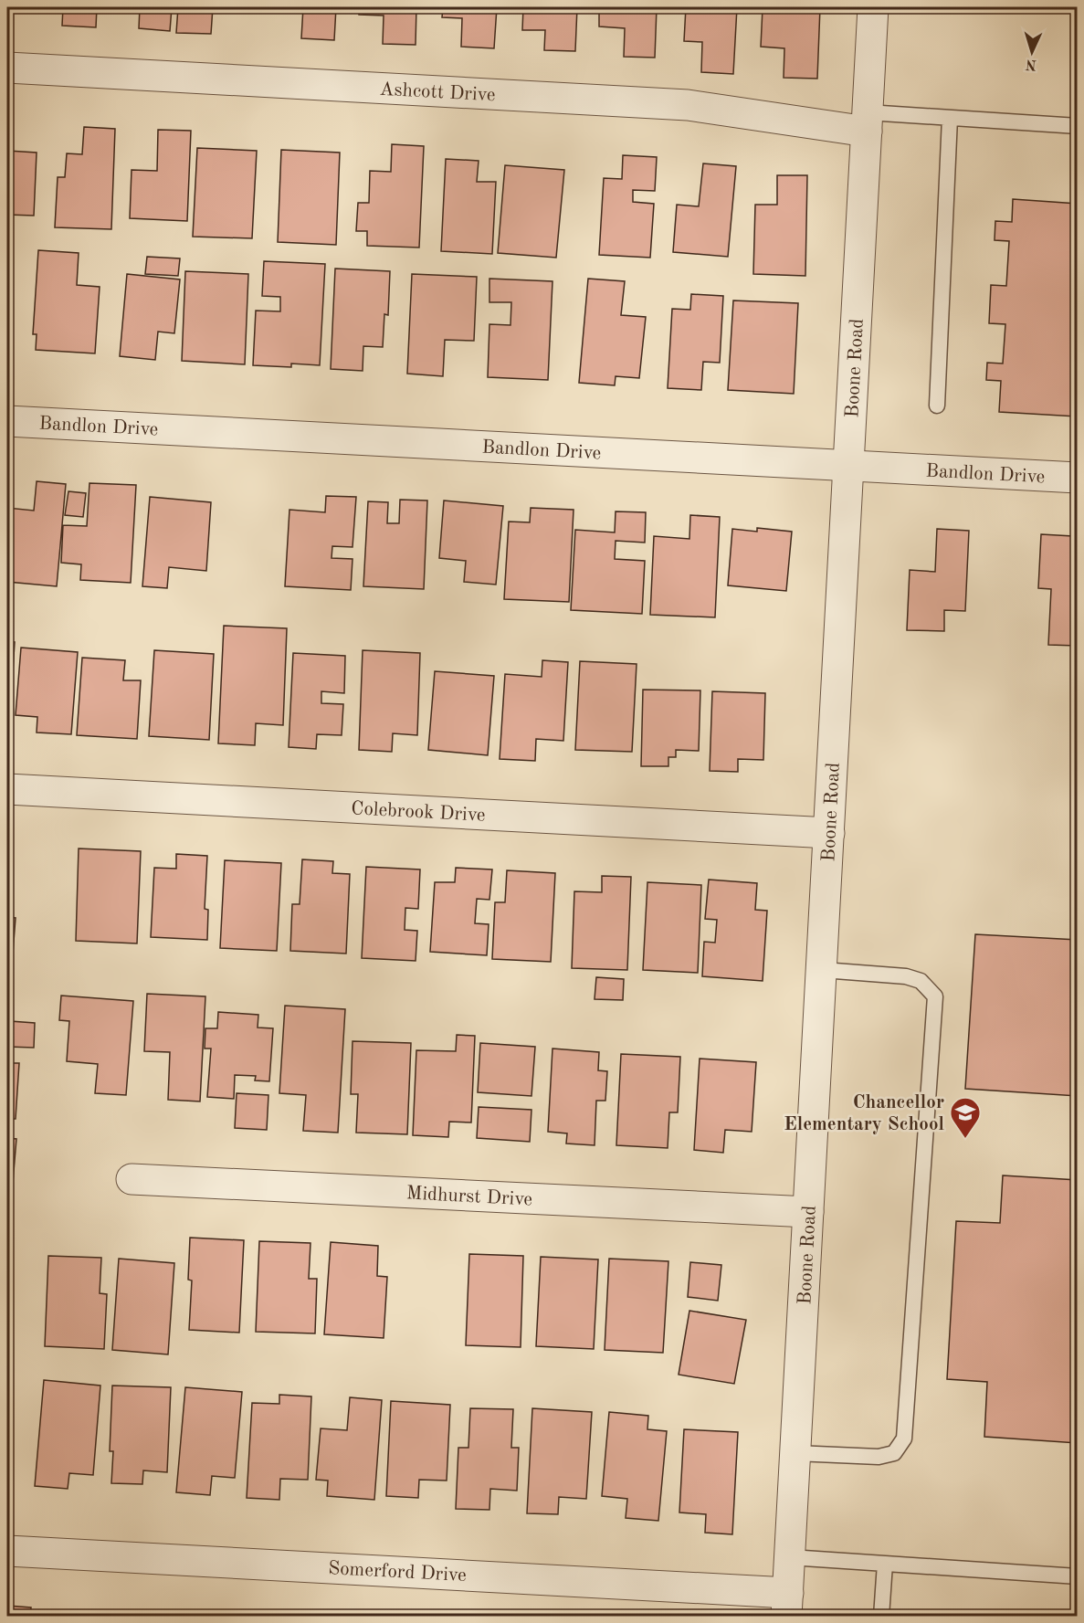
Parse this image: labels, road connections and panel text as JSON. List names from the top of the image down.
{
  "streets": {
    "street": [
      "Ashcott Drive",
      "Boone Road",
      "Bandlon Drive",
      "Colebrook Drive",
      "Midhurst Drive",
      "Somerford Drive"
    ]
  },
  "crossings": [
    ["Ashcott Drive", "Boone Road"],
    ["Boone Road", "Bandlon Drive"],
    ["Boone Road", "Colebrook Drive"],
    ["Boone Road", "Midhurst Drive"],
    ["Boone Road", "Somerford Drive"]
  ],
  "places": {
    "school or university": ["Chancellor Elementary School"]
  },
  "north": "bottom"
}
